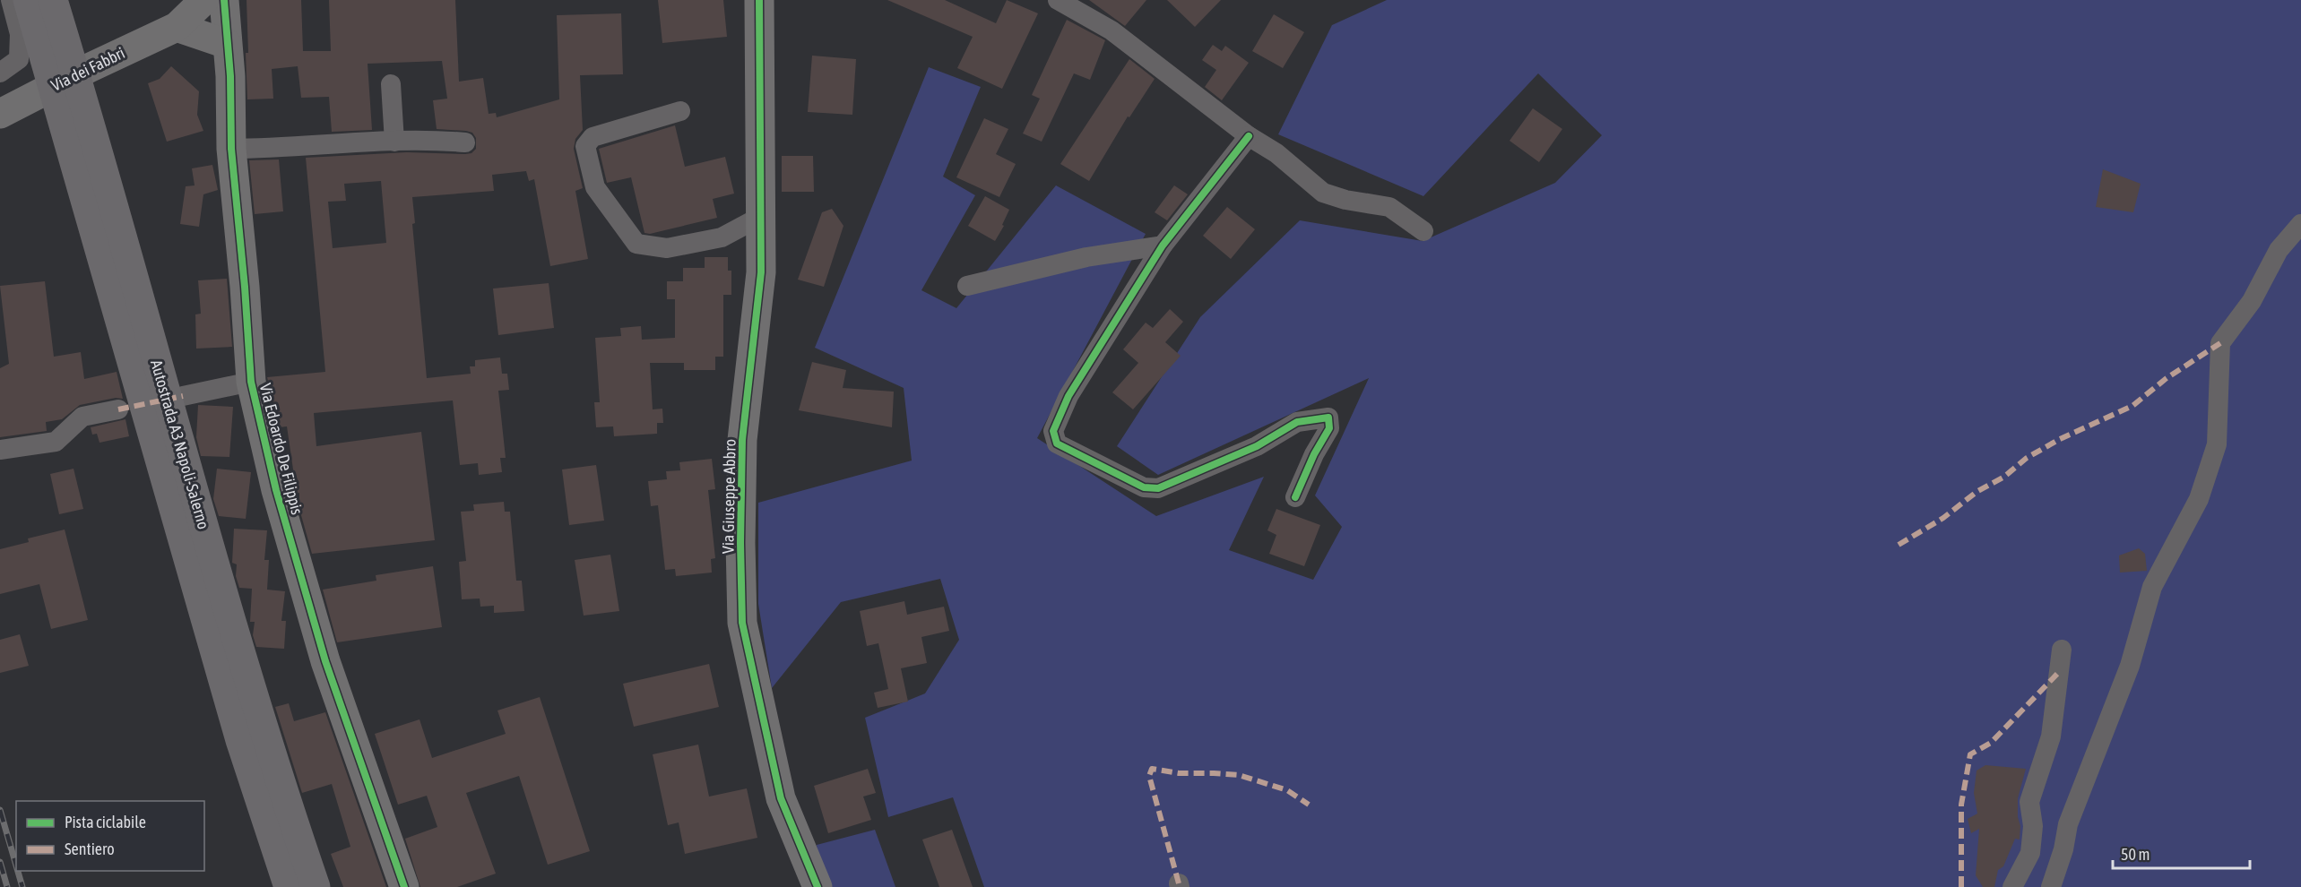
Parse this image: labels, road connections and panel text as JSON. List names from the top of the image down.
{
  "streets": {
    "highway": ["Autostrada A3 Napoli-Salerno"],
    "street": ["Via dei Fabbri", "Via Edoardo De Filippis", "Via Giuseppe Abbro"]
  },
  "legend": ["Pista ciclabile", "Sentiero"],
  "scale_bar": "50 m"
}
